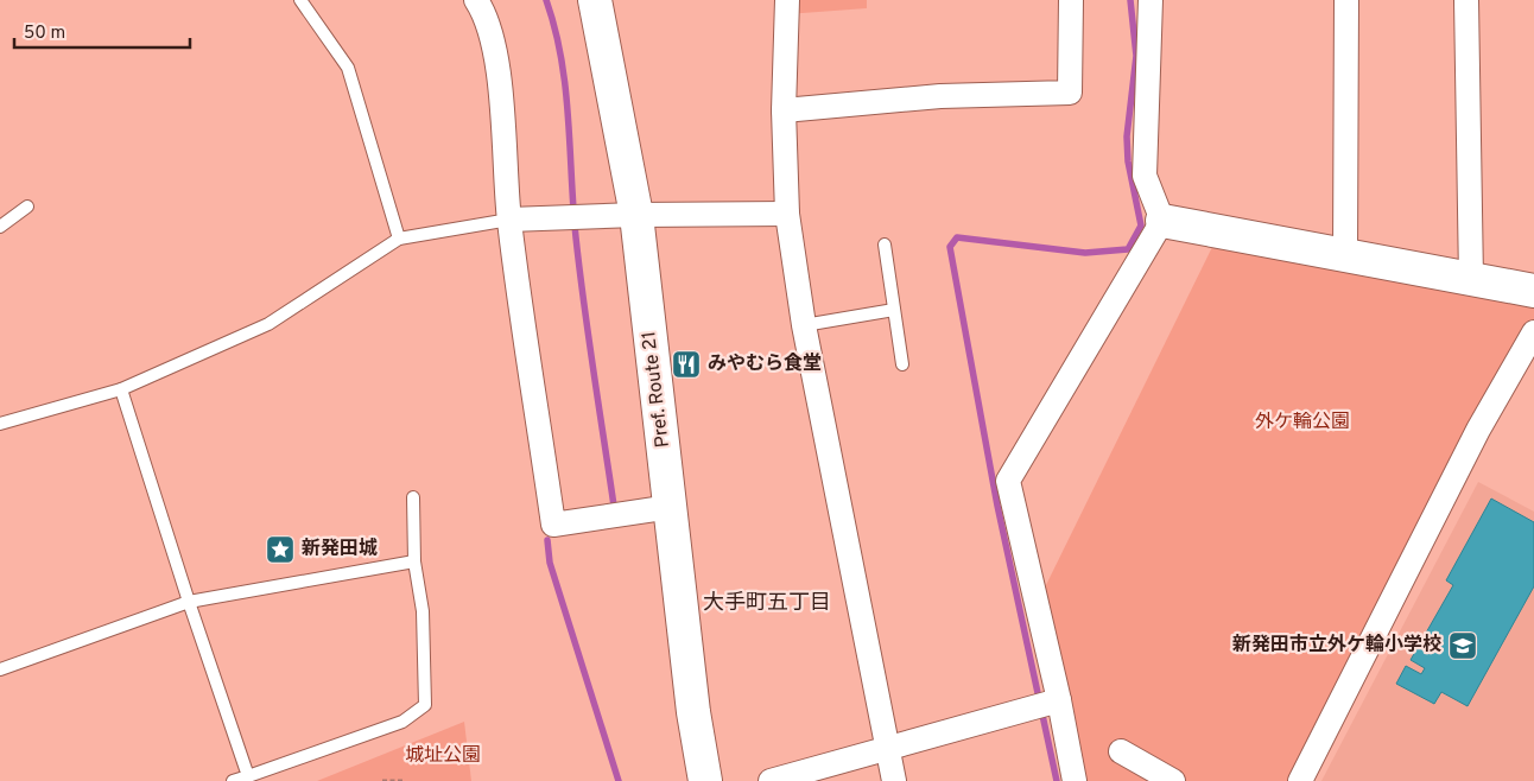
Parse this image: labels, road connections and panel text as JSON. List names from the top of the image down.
{
  "streets": {
    "main road": ["Pref. Route 21"]
  },
  "districts": ["大手町五丁目"],
  "parks": ["外ケ輪公園", "城址公園"],
  "places": {
    "restaurant": ["みやむら食堂"],
    "place": ["新発田城"],
    "school or university": ["新発田市立外ケ輪小学校"]
  },
  "scale_bar": "50 m"
}
